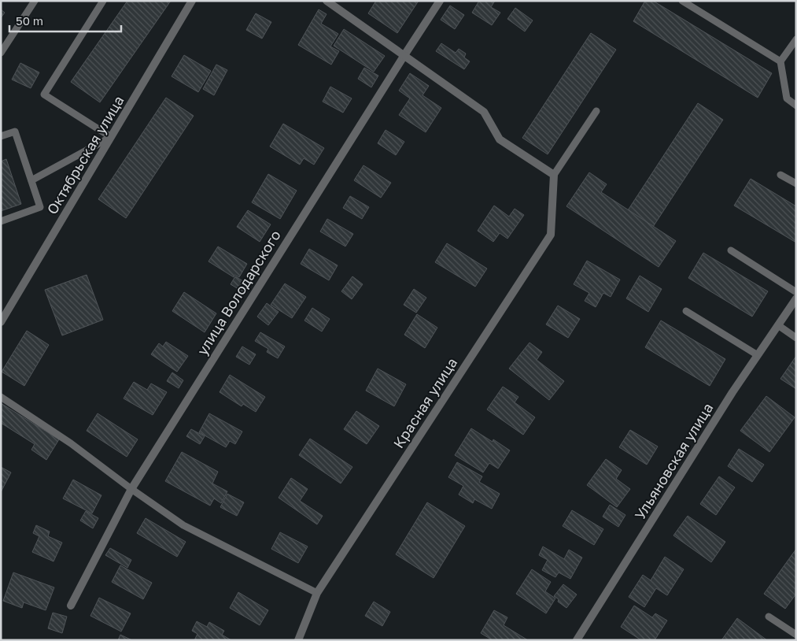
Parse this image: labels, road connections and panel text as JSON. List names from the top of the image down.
{
  "streets": {
    "street": [
      "Октябрьская улица",
      "улица Володарского",
      "Красная улица",
      "Ульяновская улица"
    ]
  },
  "scale_bar": "50 m"
}
